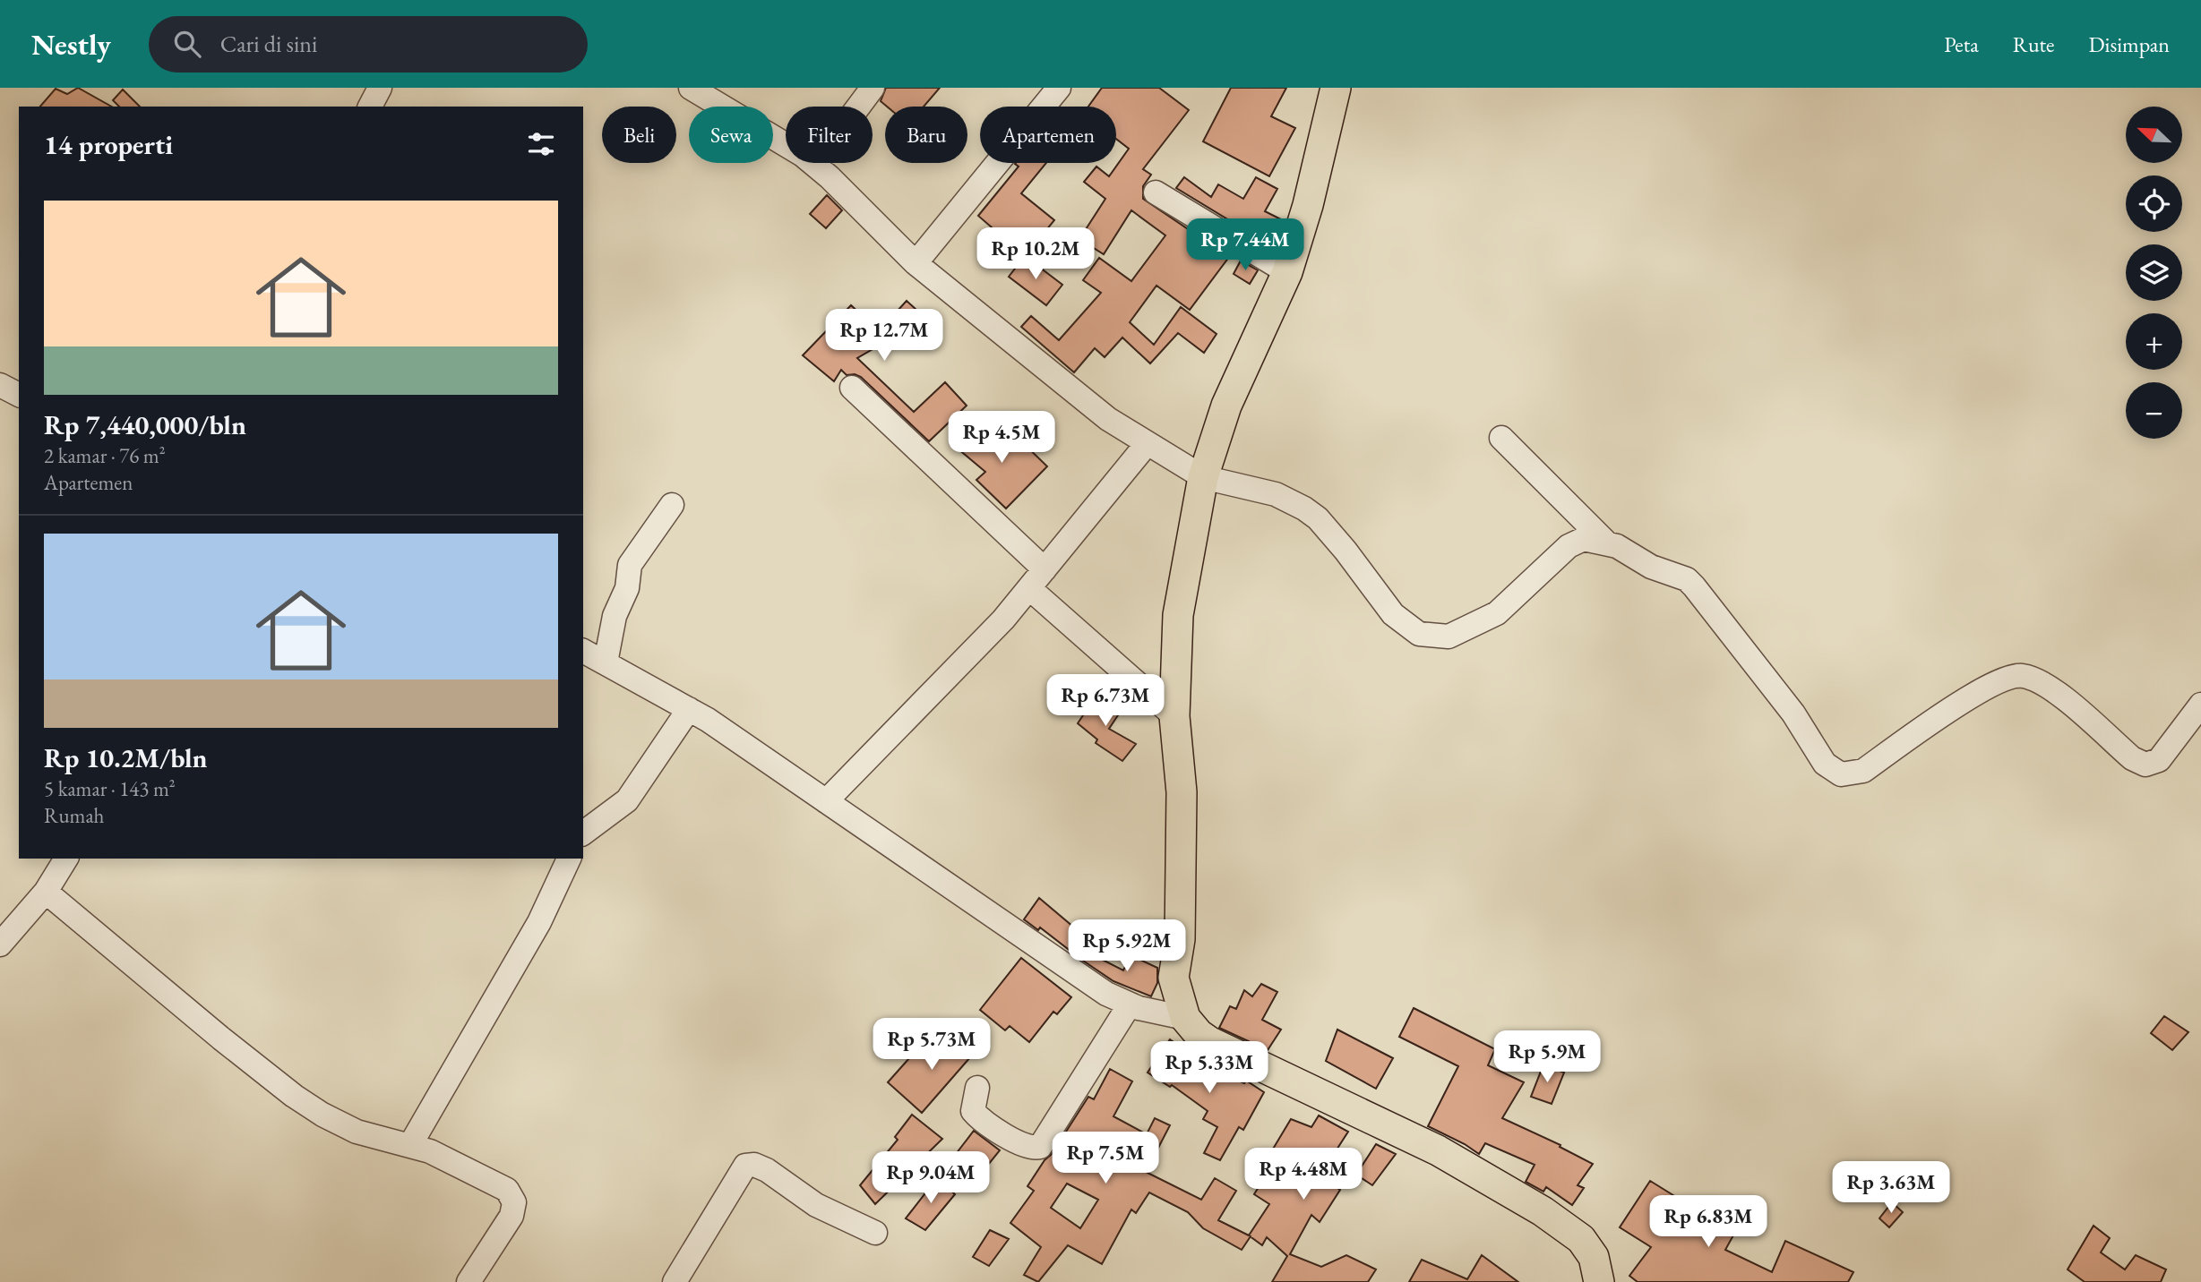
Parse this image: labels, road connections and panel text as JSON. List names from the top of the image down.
{
  "north": "top left",
  "page": {
    "header": "Nestly",
    "search": "Cari di sini",
    "nav": ["Peta", "Rute", "Disimpan"],
    "map_buttons": ["+", "−"],
    "chip": [
      "Beli",
      "Sewa",
      "Filter",
      "Baru",
      "Apartemen"
    ],
    "heading": "14 properti",
    "list": [
      {
        "name": "Rp 7,440,000/bln",
        "note": "2 kamar · 76 m² · Apartemen"
      },
      {
        "name": "Rp 10.2M/bln",
        "note": "5 kamar · 143 m² · Rumah"
      }
    ],
    "price": [
      "Rp 7.44M",
      "Rp 10.2M",
      "Rp 12.7M",
      "Rp 4.5M",
      "Rp 6.73M",
      "Rp 5.92M",
      "Rp 5.73M",
      "Rp 5.9M",
      "Rp 5.33M",
      "Rp 7.5M",
      "Rp 4.48M",
      "Rp 9.04M",
      "Rp 3.63M",
      "Rp 6.83M"
    ]
  }
}
